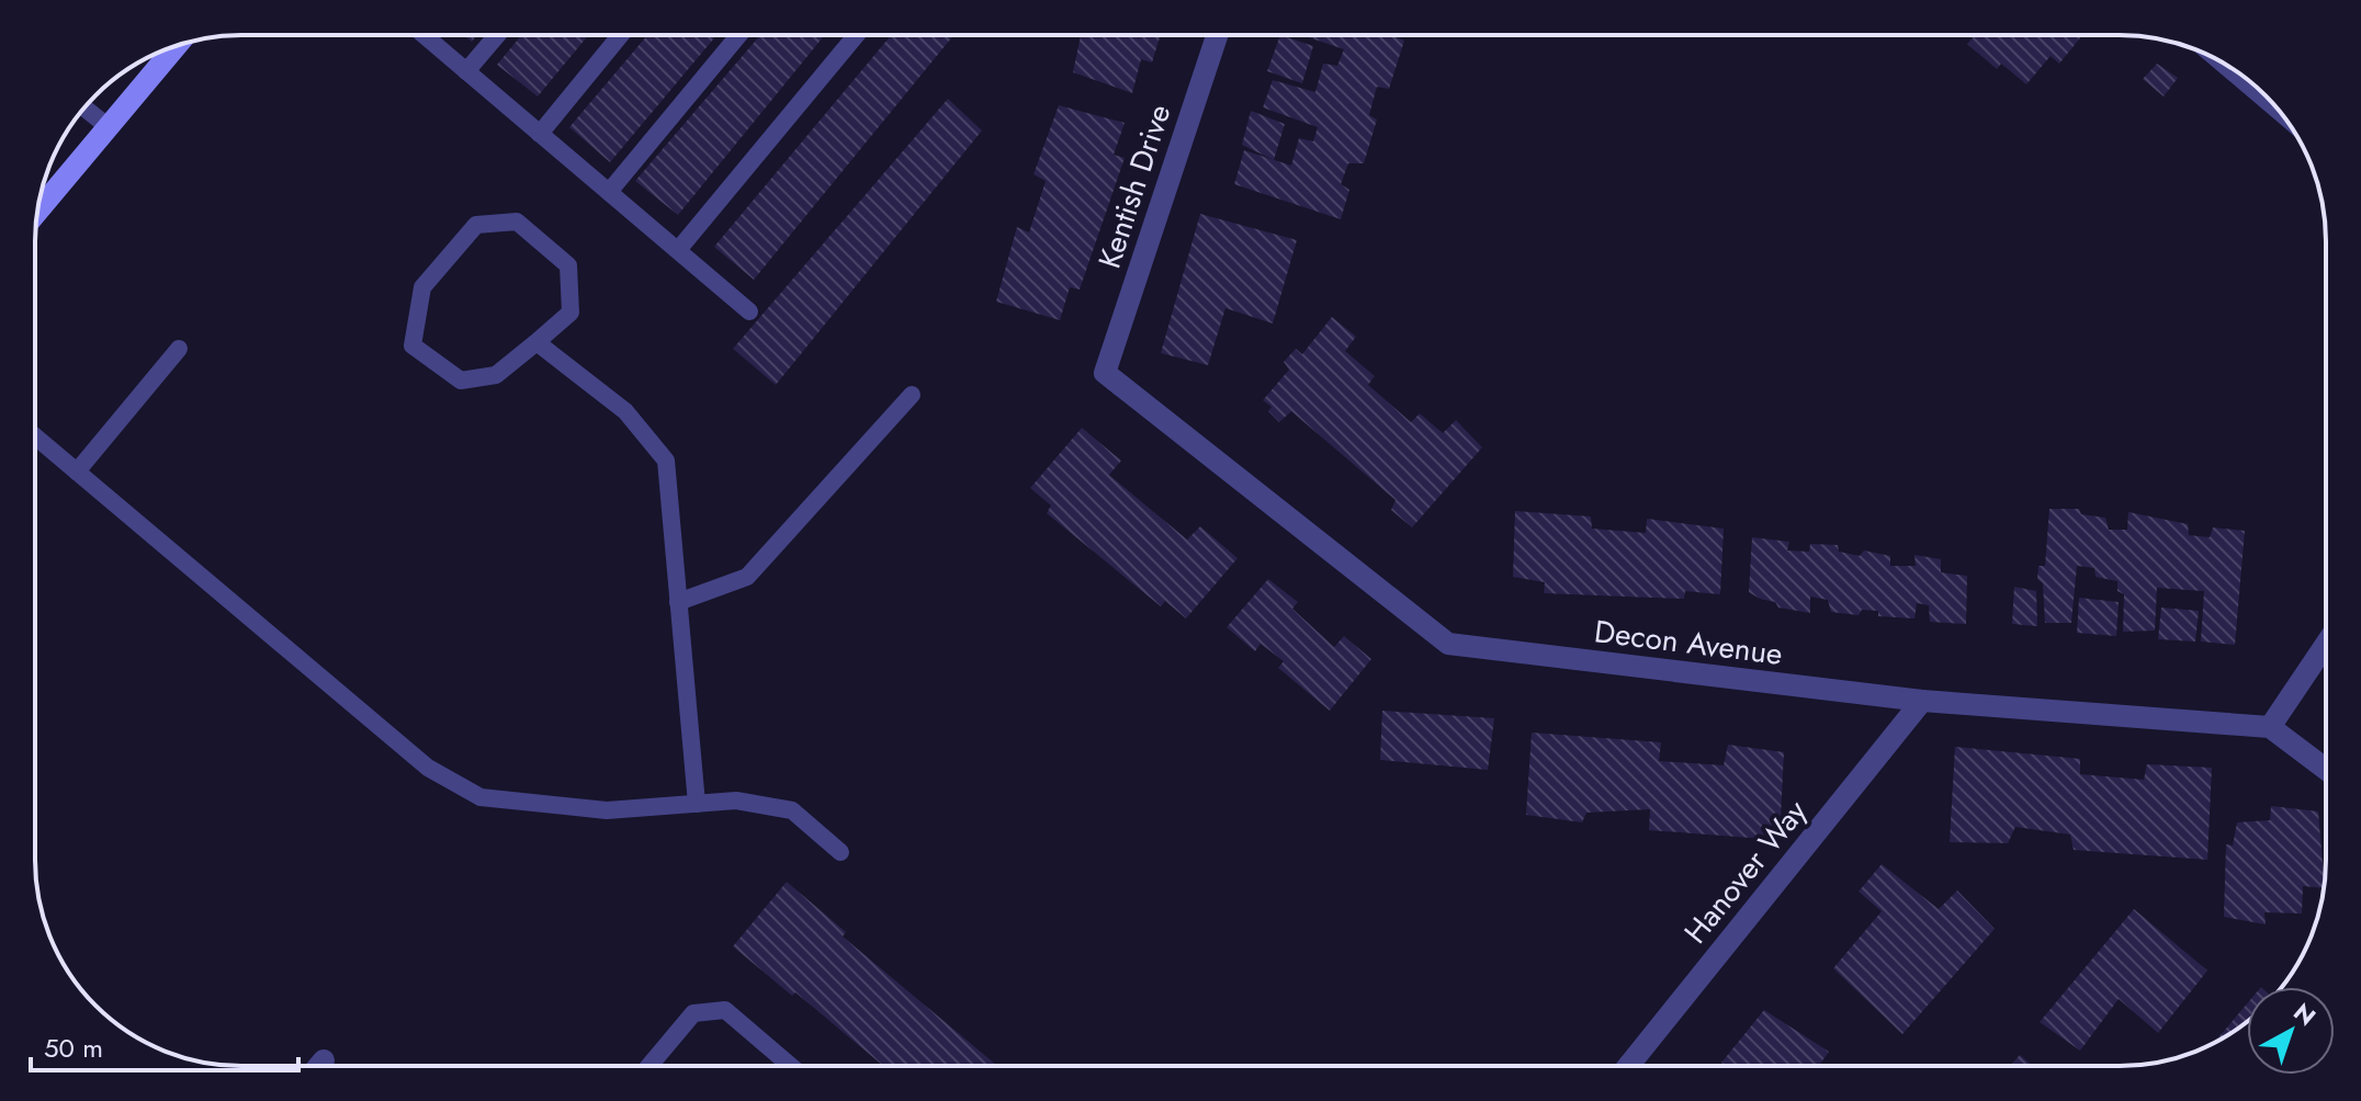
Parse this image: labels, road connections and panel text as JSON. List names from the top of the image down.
{
  "streets": {
    "street": ["Kentish Drive", "Decon Avenue", "Hanover Way"]
  },
  "crossings": [
    ["Kentish Drive", "Decon Avenue"],
    ["Decon Avenue", "Hanover Way"]
  ],
  "scale_bar": "50 m",
  "north": "top right"
}
